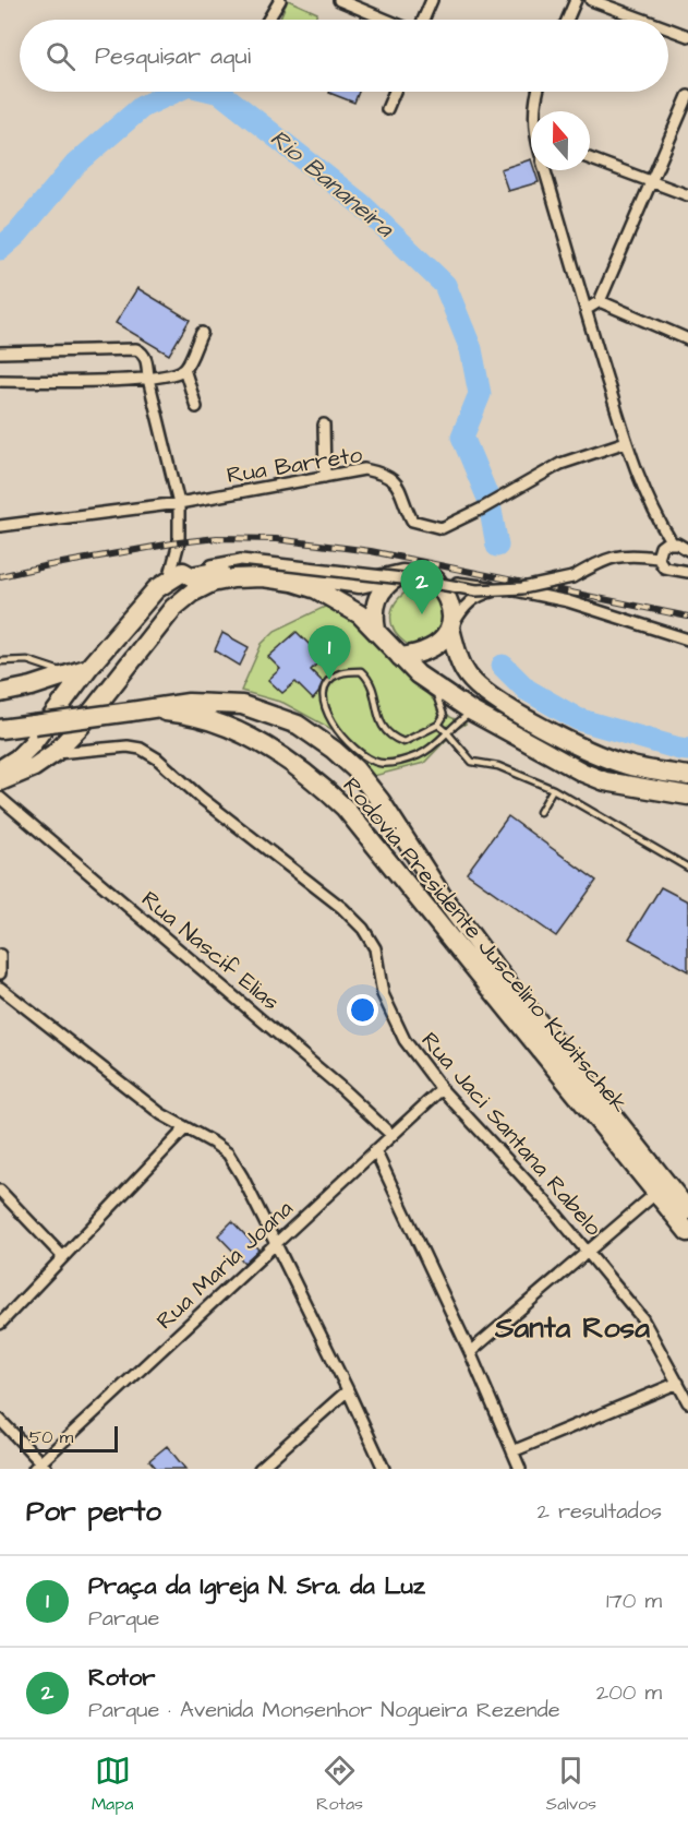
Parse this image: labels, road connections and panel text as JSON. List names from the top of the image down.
{
  "streets": {
    "highway": ["Rodovia Presidente Juscelino Kubitschek"],
    "street": [
      "Rua Barreto",
      "Rua Nascif Elias",
      "Rua Jaci Santana Rabelo",
      "Rua Maria Joana"
    ]
  },
  "crossings": [
    ["Rua Nascif Elias", "Rua Maria Joana"],
    ["Rua Jaci Santana Rabelo", "Rua Maria Joana"]
  ],
  "districts": ["Santa Rosa"],
  "water": ["Rio Bananeira"],
  "scale_bar": "50 m",
  "north": "top",
  "page": {
    "search": "Pesquisar aqui",
    "pins": ["2", "1"],
    "scale": "50 m",
    "heading": ["Por perto", "2 resultados"],
    "list": [
      {
        "mark": "1",
        "name": "Praça da Igreja N. Sra. da Luz",
        "note": "Parque",
        "value": "170 m"
      },
      {
        "mark": "2",
        "name": "Rotor",
        "note": "Parque · Avenida Monsenhor Nogueira Rezende",
        "value": "200 m"
      }
    ],
    "nav": ["Mapa", "Rotas", "Salvos"]
  }
}
